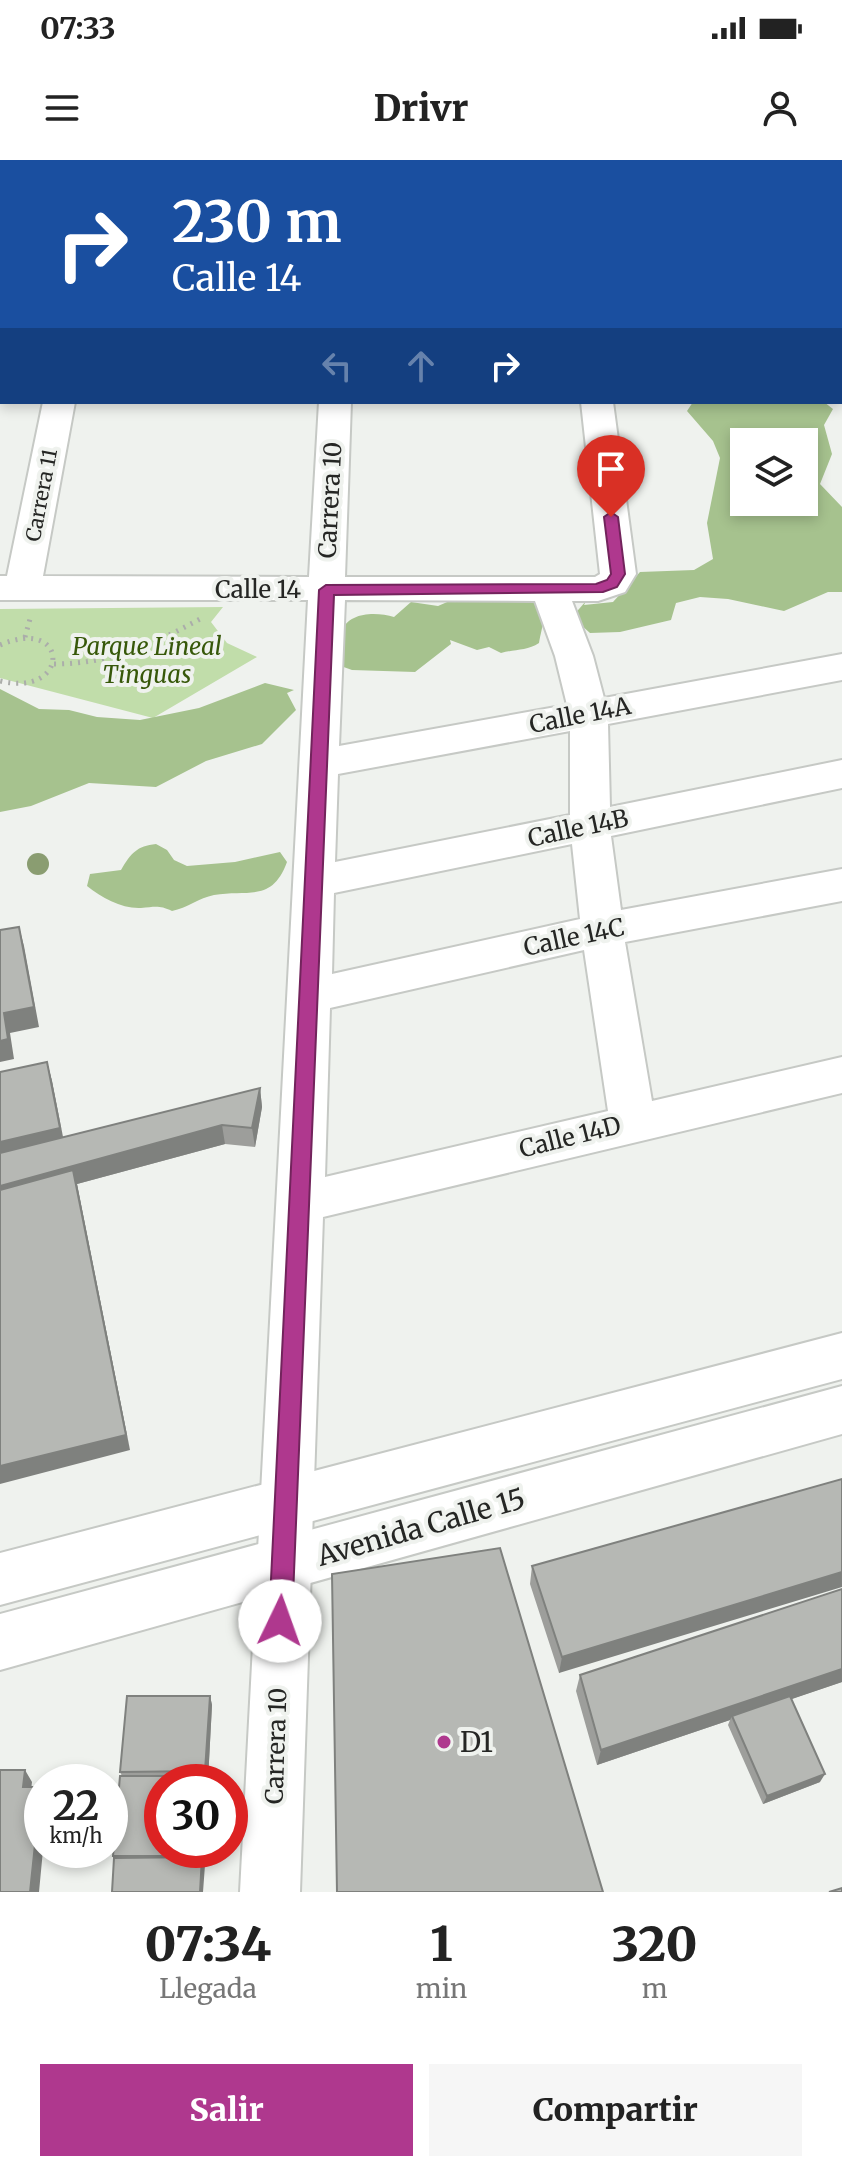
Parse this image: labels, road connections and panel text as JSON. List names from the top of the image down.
{
  "streets": {
    "street": [
      "Carrera 11",
      "Carrera 10",
      "Calle 14",
      "Calle 14A",
      "Calle 14B",
      "Calle 14C",
      "Calle 14D",
      "Avenida Calle 15"
    ]
  },
  "crossings": [
    ["Carrera 11", "Calle 14"],
    ["Carrera 10", "Calle 14"],
    ["Carrera 10", "Calle 14A"],
    ["Carrera 10", "Calle 14B"],
    ["Carrera 10", "Calle 14C"],
    ["Carrera 10", "Calle 14D"],
    ["Carrera 10", "Avenida Calle 15"]
  ],
  "parks": ["Parque Lineal Tinguas"],
  "places": ["D1"],
  "page": {
    "status": "07:33",
    "header": "Drivr",
    "turn": ["230 m", "Calle 14"],
    "speed": "22 km/h",
    "limit": "30",
    "eta": [
      "07:34",
      "Llegada",
      "1",
      "min",
      "320",
      "m"
    ],
    "buttons": ["Salir", "Compartir"]
  }
}
